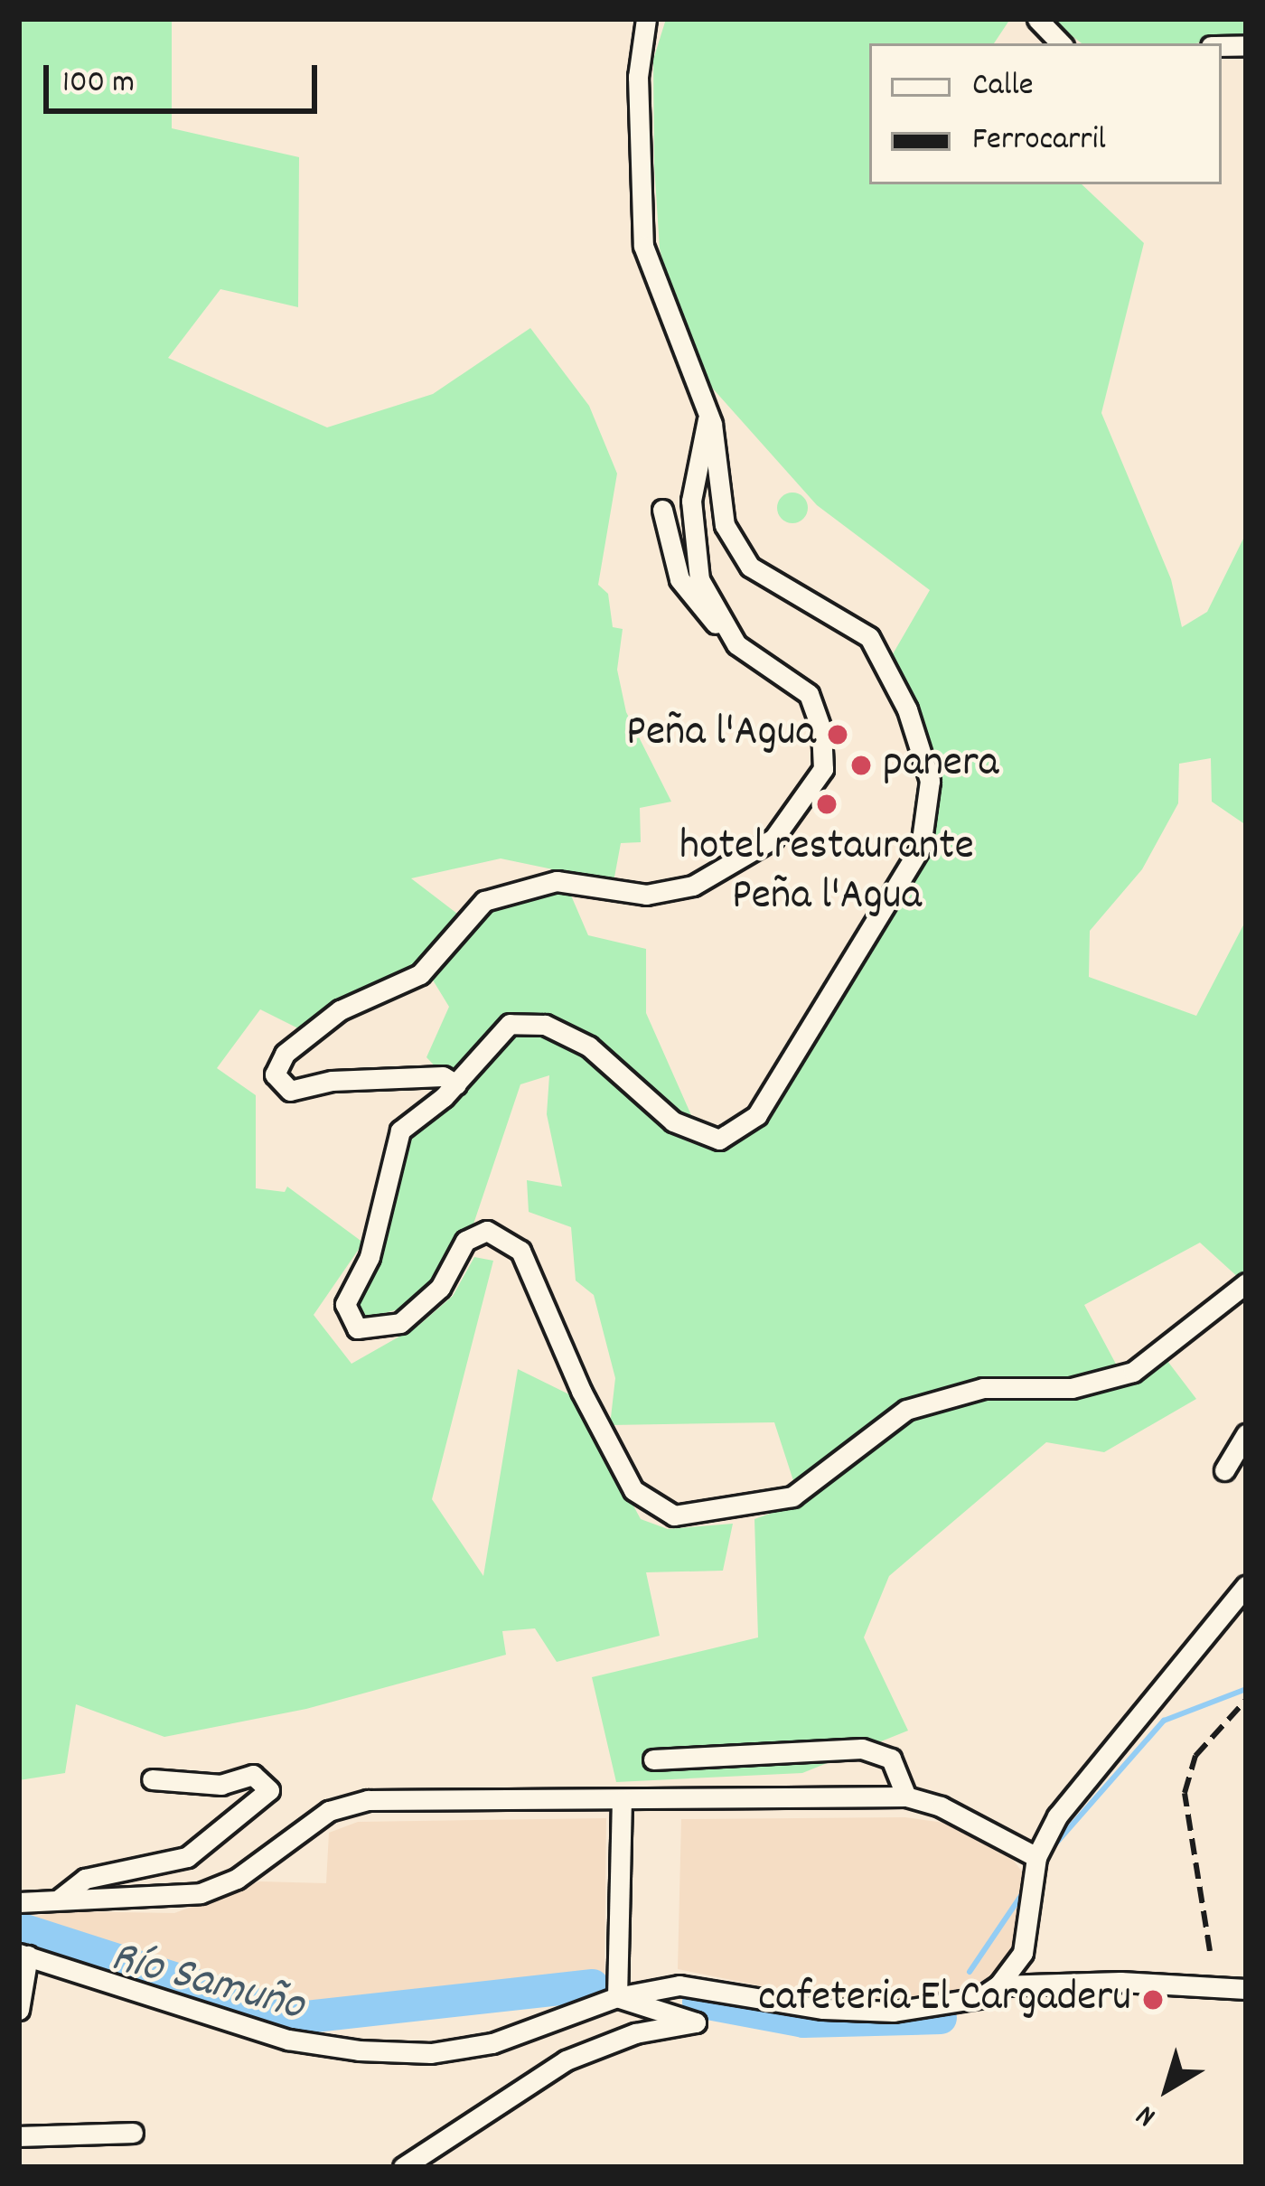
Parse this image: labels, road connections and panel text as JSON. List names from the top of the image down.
{
  "water": ["Río Samuño"],
  "places": [
    "Peña l'Agua",
    "panera",
    "hotel restaurante Peña l'Agua",
    "cafeteria El Cargaderu"
  ],
  "legend": ["Calle", "Ferrocarril"],
  "scale_bar": "100 m",
  "north": "bottom left"
}
